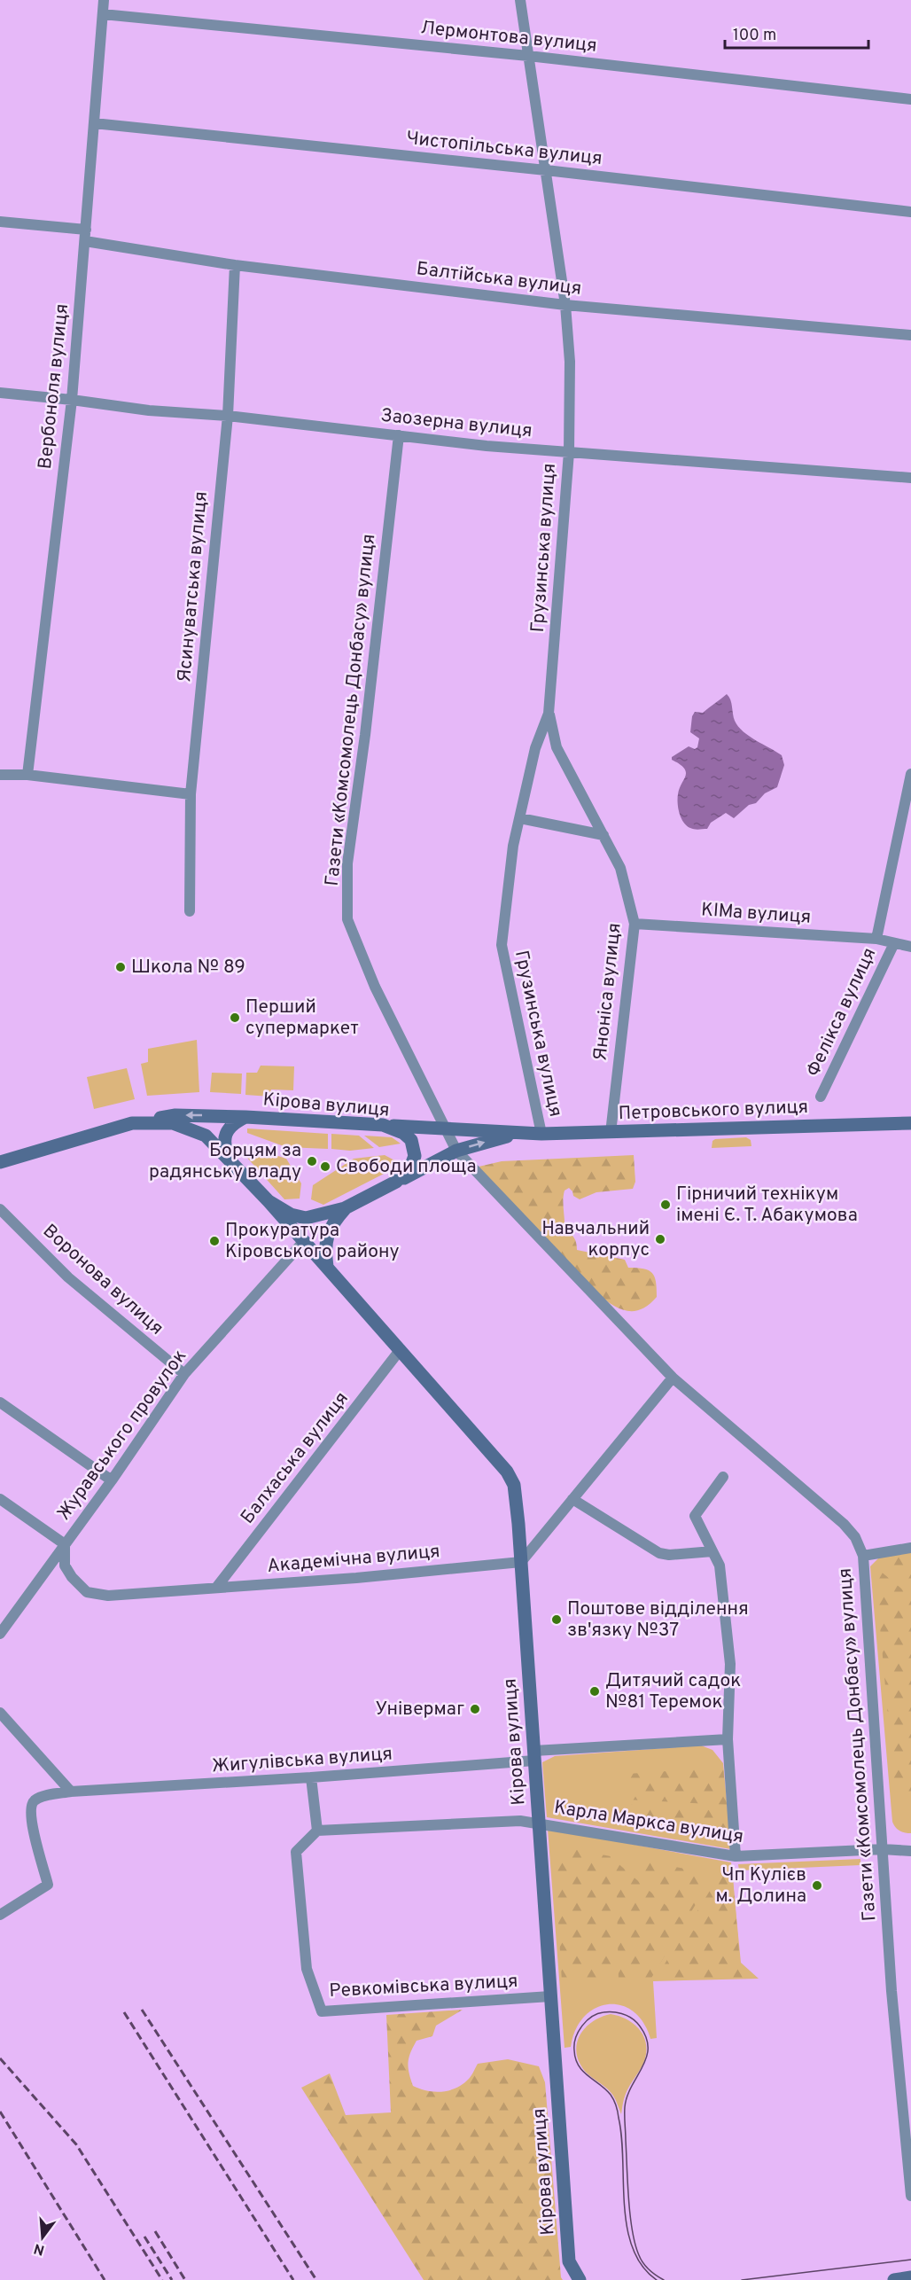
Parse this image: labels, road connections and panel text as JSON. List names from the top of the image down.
{
  "streets": {
    "main road": ["Кірова вулиця", "Петровського вулиця"],
    "street": [
      "Лермонтова вулиця",
      "Чистопільська вулиця",
      "Балтійська вулиця",
      "Вербоноля вулиця",
      "Заозерна вулиця",
      "Грузинська вулиця",
      "Ясинуватська вулиця",
      "Газети «Комсомолець Донбасу» вулиця",
      "КІМа вулиця",
      "Яноніса вулиця",
      "Фелікса вулиця",
      "Воронова вулиця",
      "Журавського провулок",
      "Балхаська вулиця",
      "Академічна вулиця",
      "Жигулівська вулиця",
      "Карла Маркса вулиця",
      "Ревкомівська вулиця"
    ]
  },
  "crossings": [
    ["Лермонтова вулиця", "Вербоноля вулиця"],
    ["Лермонтова вулиця", "Грузинська вулиця"],
    ["Чистопільська вулиця", "Вербоноля вулиця"],
    ["Чистопільська вулиця", "Грузинська вулиця"],
    ["Балтійська вулиця", "Вербоноля вулиця"],
    ["Балтійська вулиця", "Грузинська вулиця"],
    ["Балтійська вулиця", "Ясинуватська вулиця"],
    ["Вербоноля вулиця", "Заозерна вулиця"],
    ["Заозерна вулиця", "Грузинська вулиця"],
    ["Заозерна вулиця", "Ясинуватська вулиця"],
    ["Заозерна вулиця", "Газети «Комсомолець Донбасу» вулиця"],
    ["Грузинська вулиця", "Яноніса вулиця"],
    ["Грузинська вулиця", "Петровського вулиця"],
    ["Газети «Комсомолець Донбасу» вулиця", "Петровського вулиця"],
    ["Газети «Комсомолець Донбасу» вулиця", "Карла Маркса вулиця"],
    ["КІМа вулиця", "Яноніса вулиця"],
    ["КІМа вулиця", "Фелікса вулиця"],
    ["Яноніса вулиця", "Петровського вулиця"],
    ["Кірова вулиця", "Петровського вулиця"],
    ["Кірова вулиця", "Журавського провулок"],
    ["Кірова вулиця", "Балхаська вулиця"],
    ["Кірова вулиця", "Академічна вулиця"],
    ["Кірова вулиця", "Жигулівська вулиця"],
    ["Кірова вулиця", "Карла Маркса вулиця"],
    ["Кірова вулиця", "Ревкомівська вулиця"],
    ["Воронова вулиця", "Журавського провулок"],
    ["Журавського провулок", "Академічна вулиця"],
    ["Балхаська вулиця", "Академічна вулиця"],
    ["Карла Маркса вулиця", "Ревкомівська вулиця"]
  ],
  "places": [
    "Школа № 89",
    "Перший супермаркет",
    "Борцям за радянську владу",
    "Свободи площа",
    "Гірничий технікум імені Є. Т. Абакумова",
    "Навчальний корпус",
    "Прокуратура Кіровського району",
    "Поштове відділення зв'язку №37",
    "Дитячий садок №81 Теремок",
    "Універмаг",
    "Чп Кулієв м. Долина"
  ],
  "scale_bar": "100 m",
  "north": "bottom"
}
